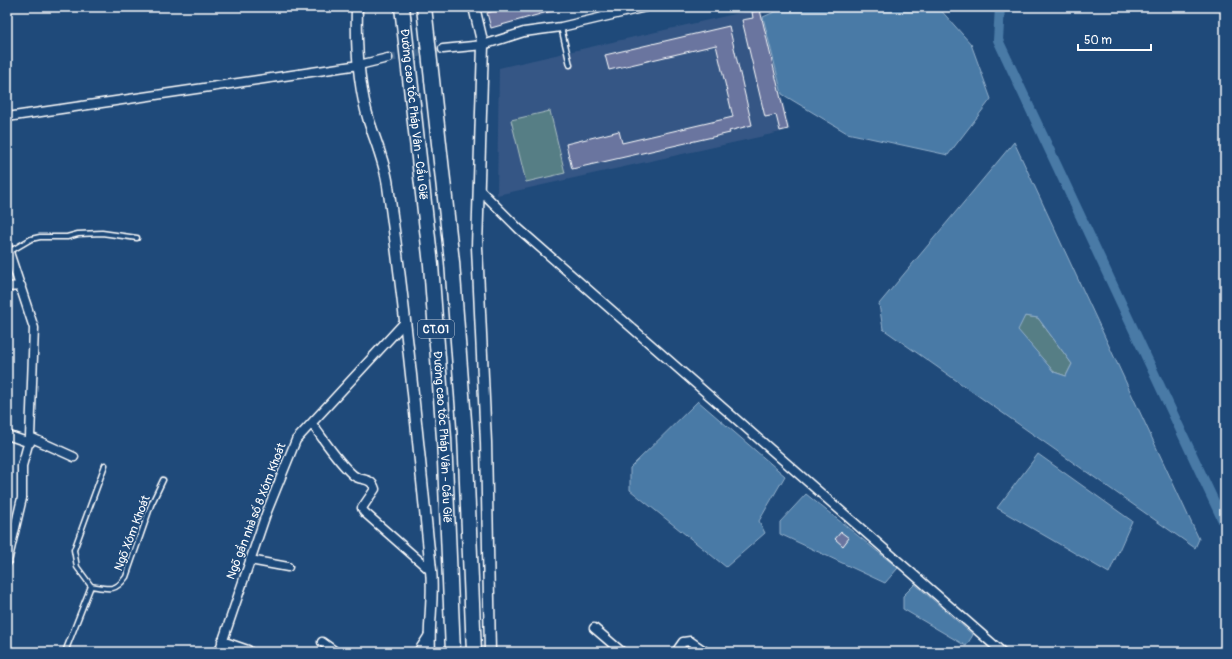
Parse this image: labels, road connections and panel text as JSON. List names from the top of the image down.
{
  "streets": {
    "highway": ["Đường cao tốc Pháp Vân - Cầu Giẽ", "CT.01"],
    "street": ["Ngõ gần nhà số 8 Xóm Khoát"],
    "lane": ["Ngõ Xóm Khoát"]
  },
  "scale_bar": "50 m"
}
